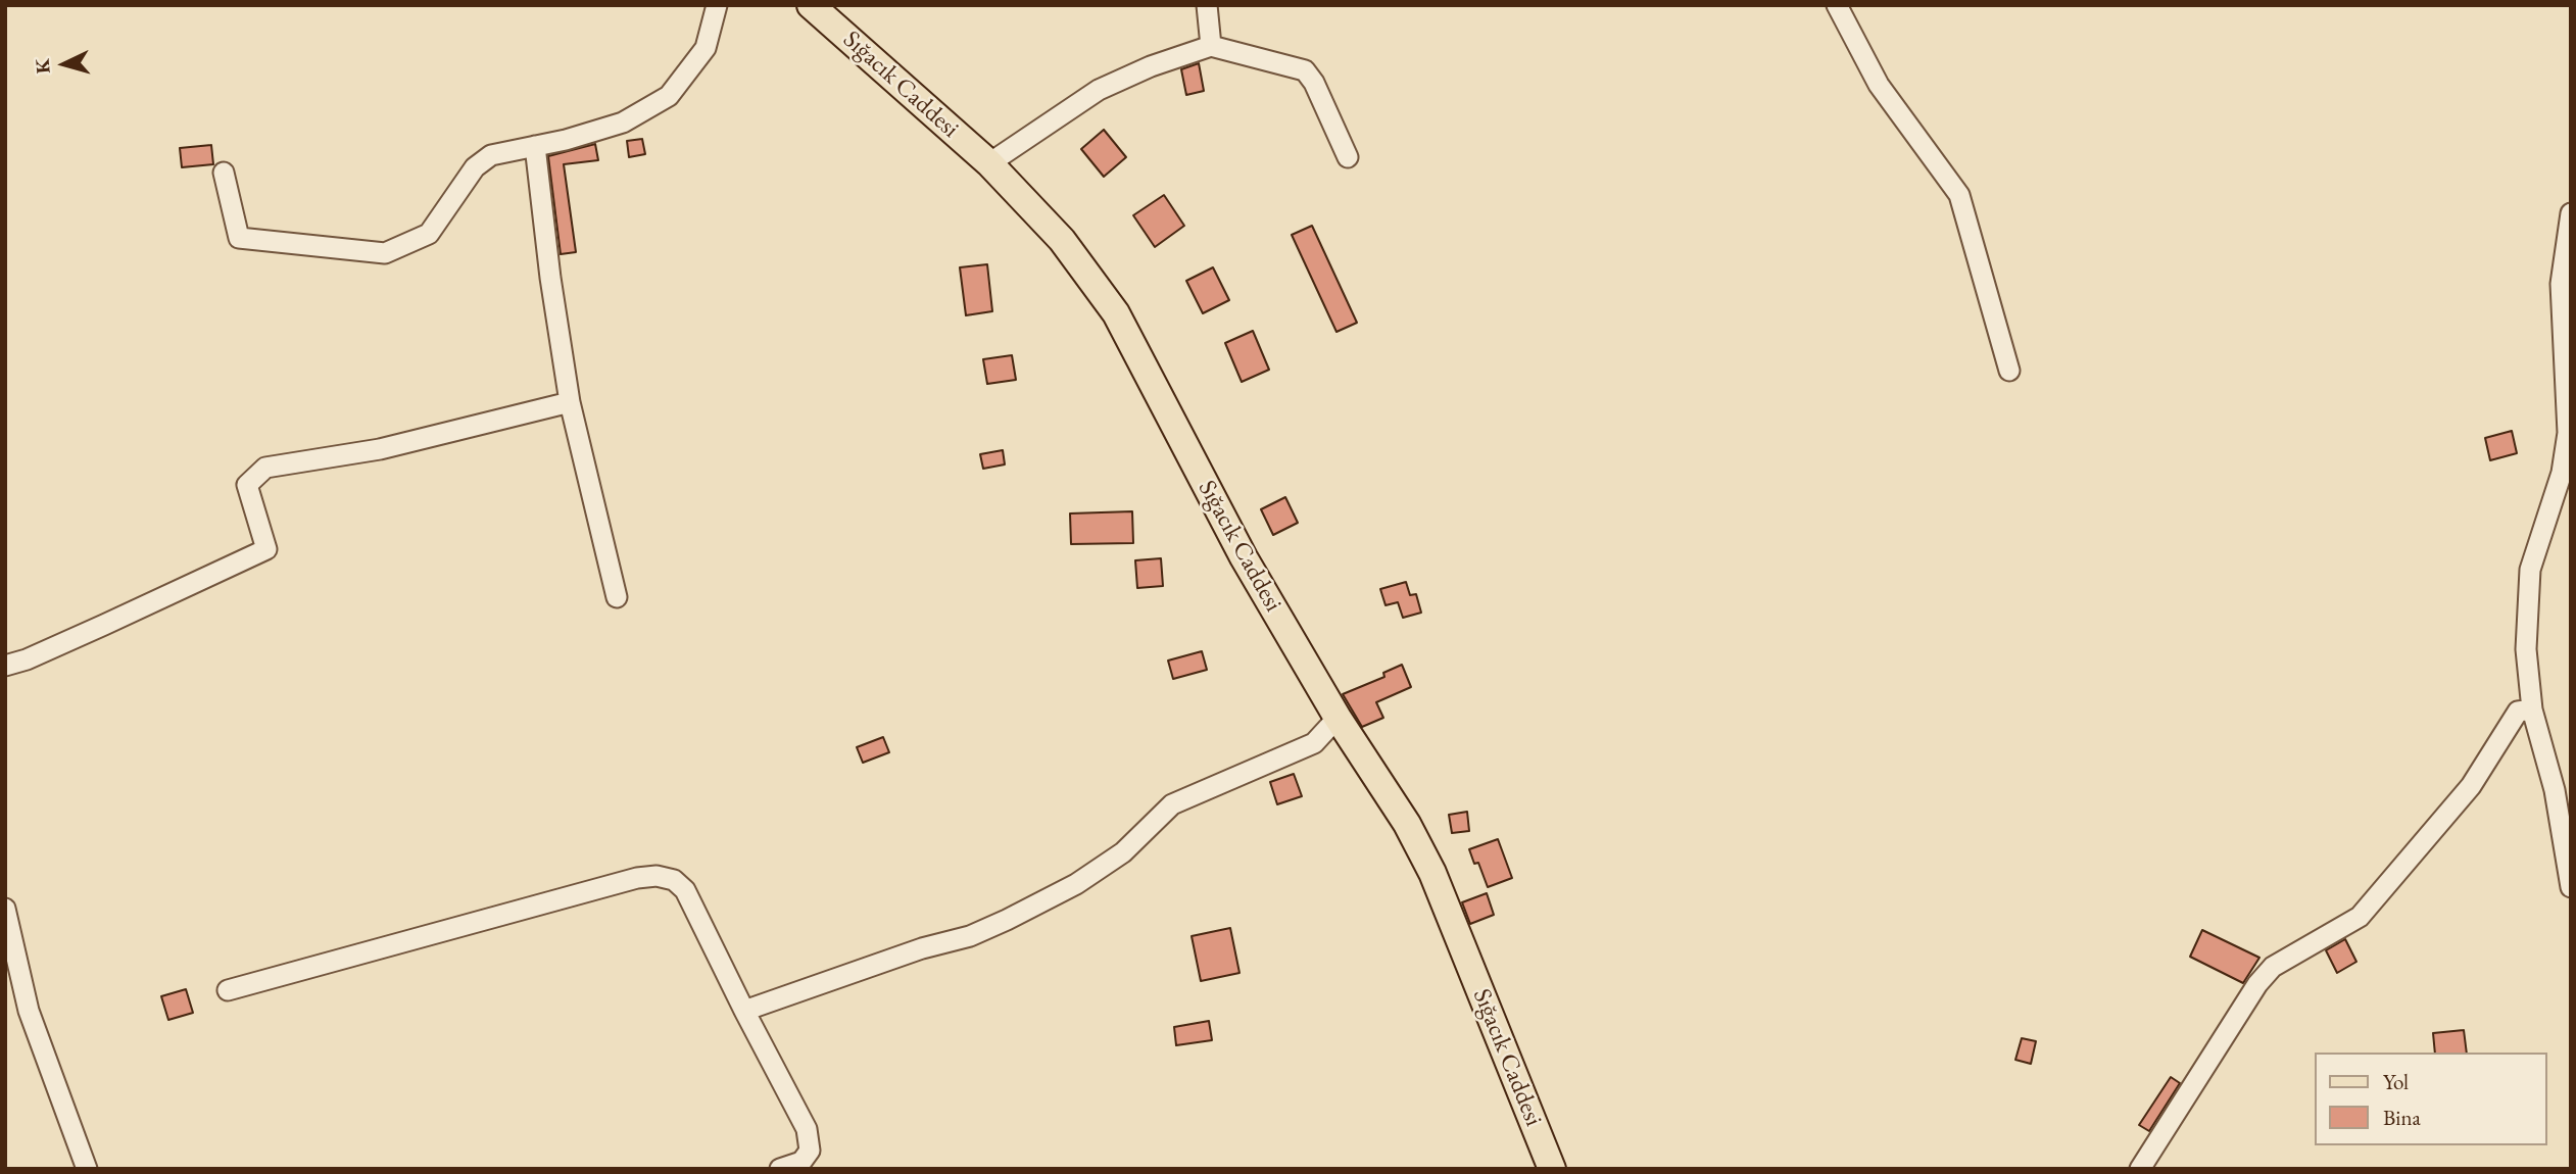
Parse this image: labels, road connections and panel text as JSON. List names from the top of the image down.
{
  "streets": {
    "main road": ["Sığacık Caddesi"]
  },
  "legend": ["Yol", "Bina"],
  "north": "left"
}
